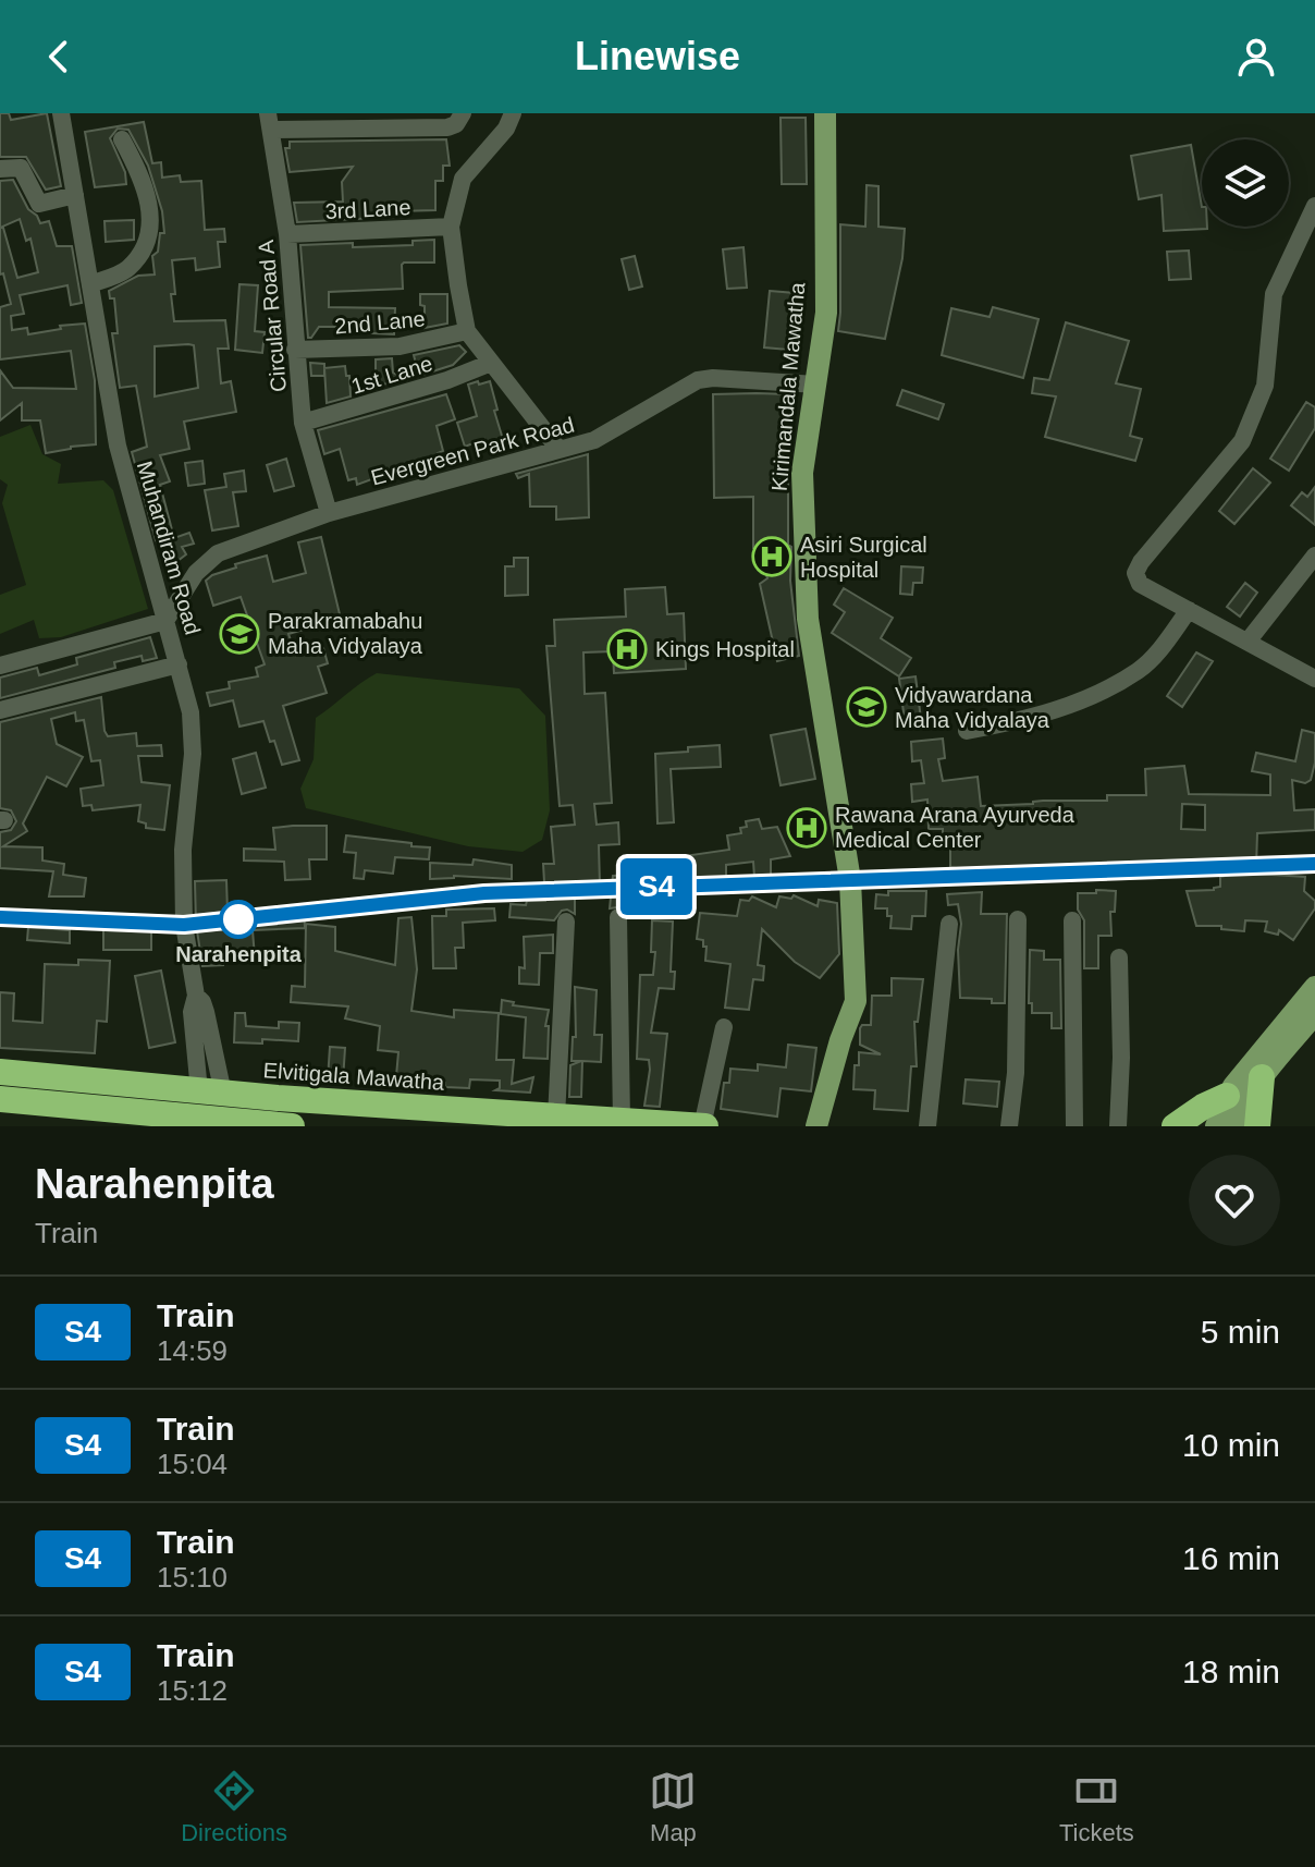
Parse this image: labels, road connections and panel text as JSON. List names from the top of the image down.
{
  "streets": {
    "highway": ["Elvitigala Mawatha"],
    "main road": ["Kirimandala Mawatha"],
    "street": [
      "3rd Lane",
      "Circular Road A",
      "2nd Lane",
      "1st Lane",
      "Evergreen Park Road",
      "Muhandiram Road"
    ]
  },
  "crossings": [
    ["3rd Lane", "Circular Road A"],
    ["Circular Road A", "2nd Lane"],
    ["Circular Road A", "1st Lane"],
    ["Circular Road A", "Evergreen Park Road"],
    ["Kirimandala Mawatha", "Evergreen Park Road"],
    ["Evergreen Park Road", "Muhandiram Road"],
    ["Muhandiram Road", "Elvitigala Mawatha"]
  ],
  "places": {
    "hospital": ["Asiri Surgical Hospital", "Kings Hospital", "Rawana Arana Ayurveda Medical Center"],
    "school or university": ["Parakramabahu Maha Vidyalaya", "Vidyawardana Maha Vidyalaya"],
    "other": ["Narahenpita"]
  },
  "page": {
    "header": "Linewise",
    "on_map": "S4",
    "heading": ["Narahenpita", "Train"],
    "list": [
      {
        "mark": "S4",
        "name": "Train",
        "note": "14:59",
        "value": "5 min"
      },
      {
        "mark": "S4",
        "name": "Train",
        "note": "15:04",
        "value": "10 min"
      },
      {
        "mark": "S4",
        "name": "Train",
        "note": "15:10",
        "value": "16 min"
      },
      {
        "mark": "S4",
        "name": "Train",
        "note": "15:12",
        "value": "18 min"
      }
    ],
    "tabs": ["Directions", "Map", "Tickets"]
  }
}
